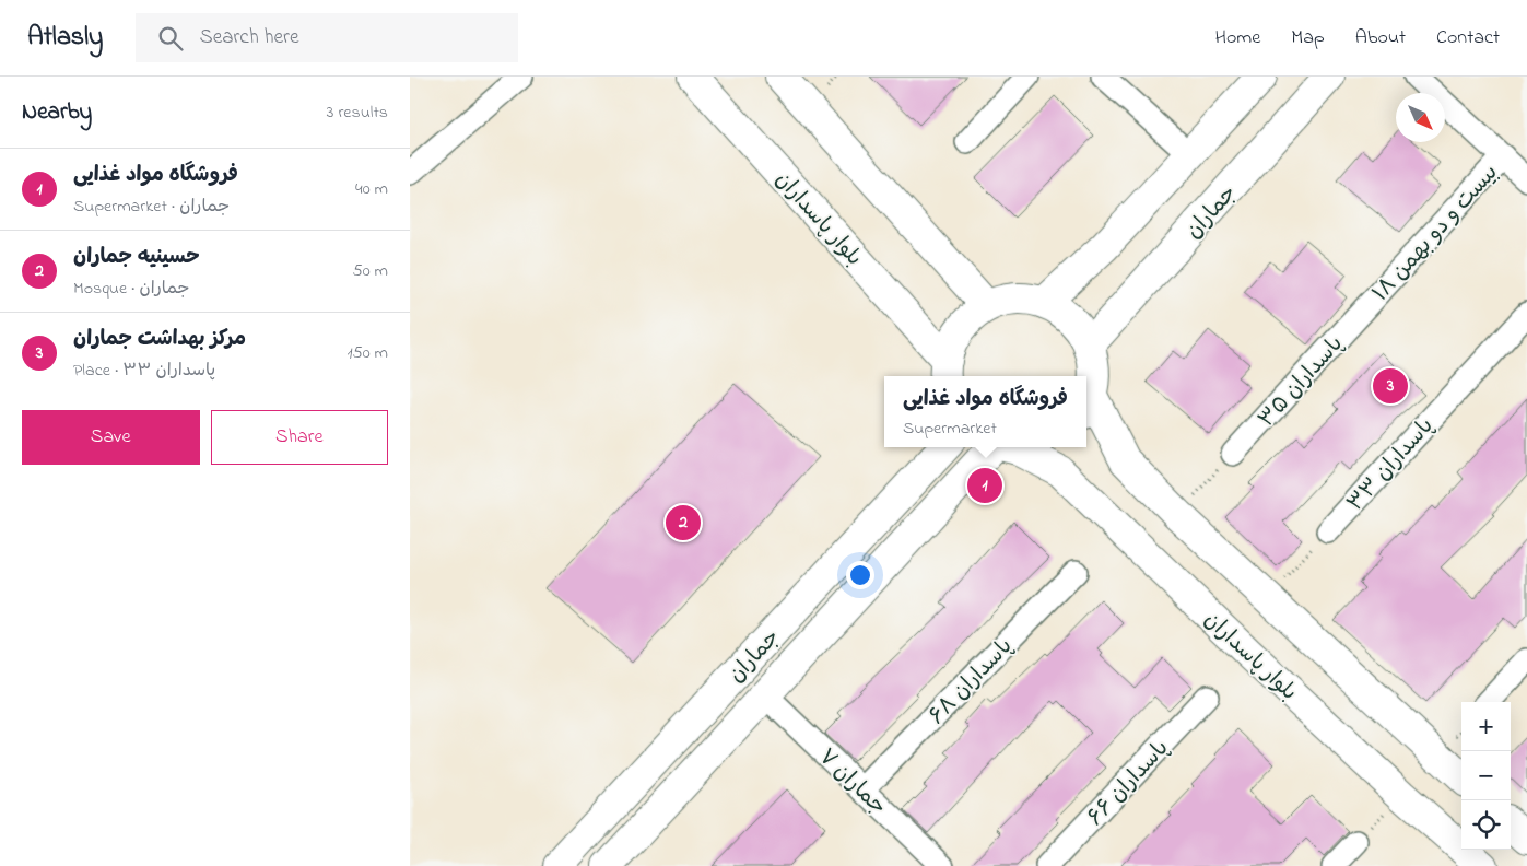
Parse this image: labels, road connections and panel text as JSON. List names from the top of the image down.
{
  "streets": {
    "main road": ["جماران", "بلوار پاسداران"],
    "street": [
      "بیست و دو بهمن ۱۸",
      "پاسداران ۳۵",
      "پاسداران ۳۳",
      "پاسداران ۶۸",
      "جماران ۷",
      "پاسداران ۶۶"
    ]
  },
  "crossings": [
    ["جماران", "جماران ۷"],
    ["بیست و دو بهمن ۱۸", "پاسداران ۳۵"],
    ["پاسداران ۶۸", "جماران ۷"]
  ],
  "north": "bottom right",
  "page": {
    "header": "Atlasly",
    "search": "Search here",
    "nav": [
      "Home",
      "Map",
      "About",
      "Contact"
    ],
    "heading": ["Nearby", "3 results"],
    "list": [
      {
        "mark": "1",
        "name": "فروشگاه مواد غذایی",
        "note": "Supermarket · جماران",
        "value": "40 m"
      },
      {
        "mark": "2",
        "name": "حسینیه جماران",
        "note": "Mosque · جماران",
        "value": "50 m"
      },
      {
        "mark": "3",
        "name": "مرکز بهداشت جماران",
        "note": "Place · پاسداران ۳۳",
        "value": "150 m"
      }
    ],
    "pins": ["3", "1", "2"],
    "popup": ["فروشگاه مواد غذایی", "Supermarket"],
    "buttons": ["Save", "Share"],
    "map_buttons": ["+", "−"]
  }
}
